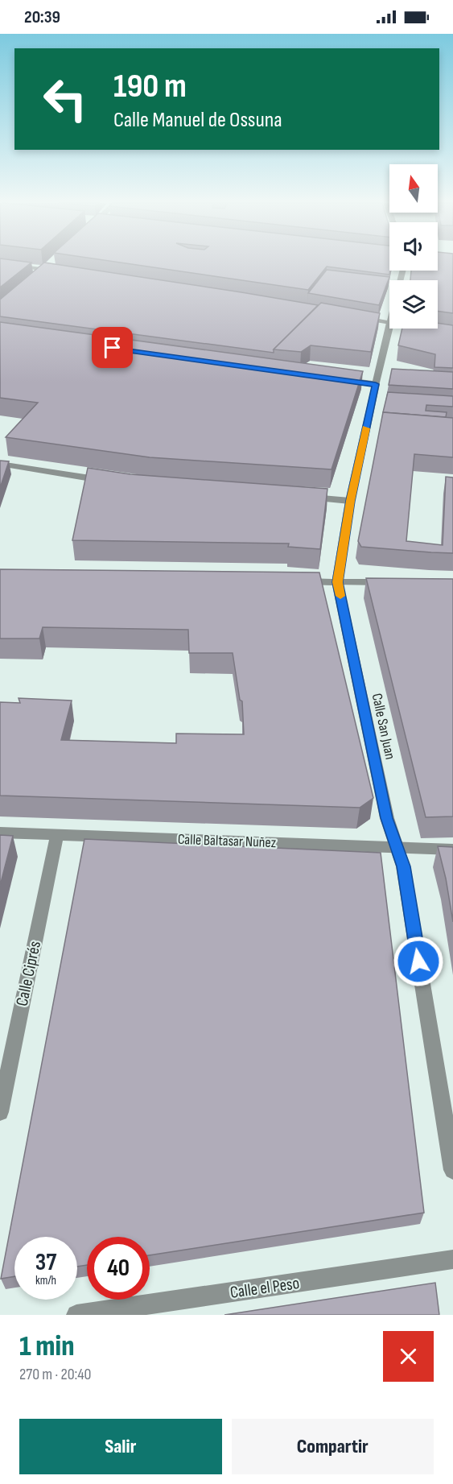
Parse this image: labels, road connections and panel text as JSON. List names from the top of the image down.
{
  "streets": {
    "street": [
      "Calle San Juan",
      "Calle Baltasar Nuñez",
      "Calle Ciprés",
      "Calle el Peso"
    ]
  },
  "crossings": [
    ["Calle San Juan", "Calle Baltasar Nuñez"],
    ["Calle Baltasar Nuñez", "Calle Ciprés"]
  ],
  "north": "top",
  "page": {
    "status": "20:39",
    "turn": ["190 m", "Calle Manuel de Ossuna"],
    "speed": "37 km/h",
    "limit": "40",
    "heading": ["1 min", "270 m · 20:40"],
    "buttons": ["Salir", "Compartir"]
  }
}
